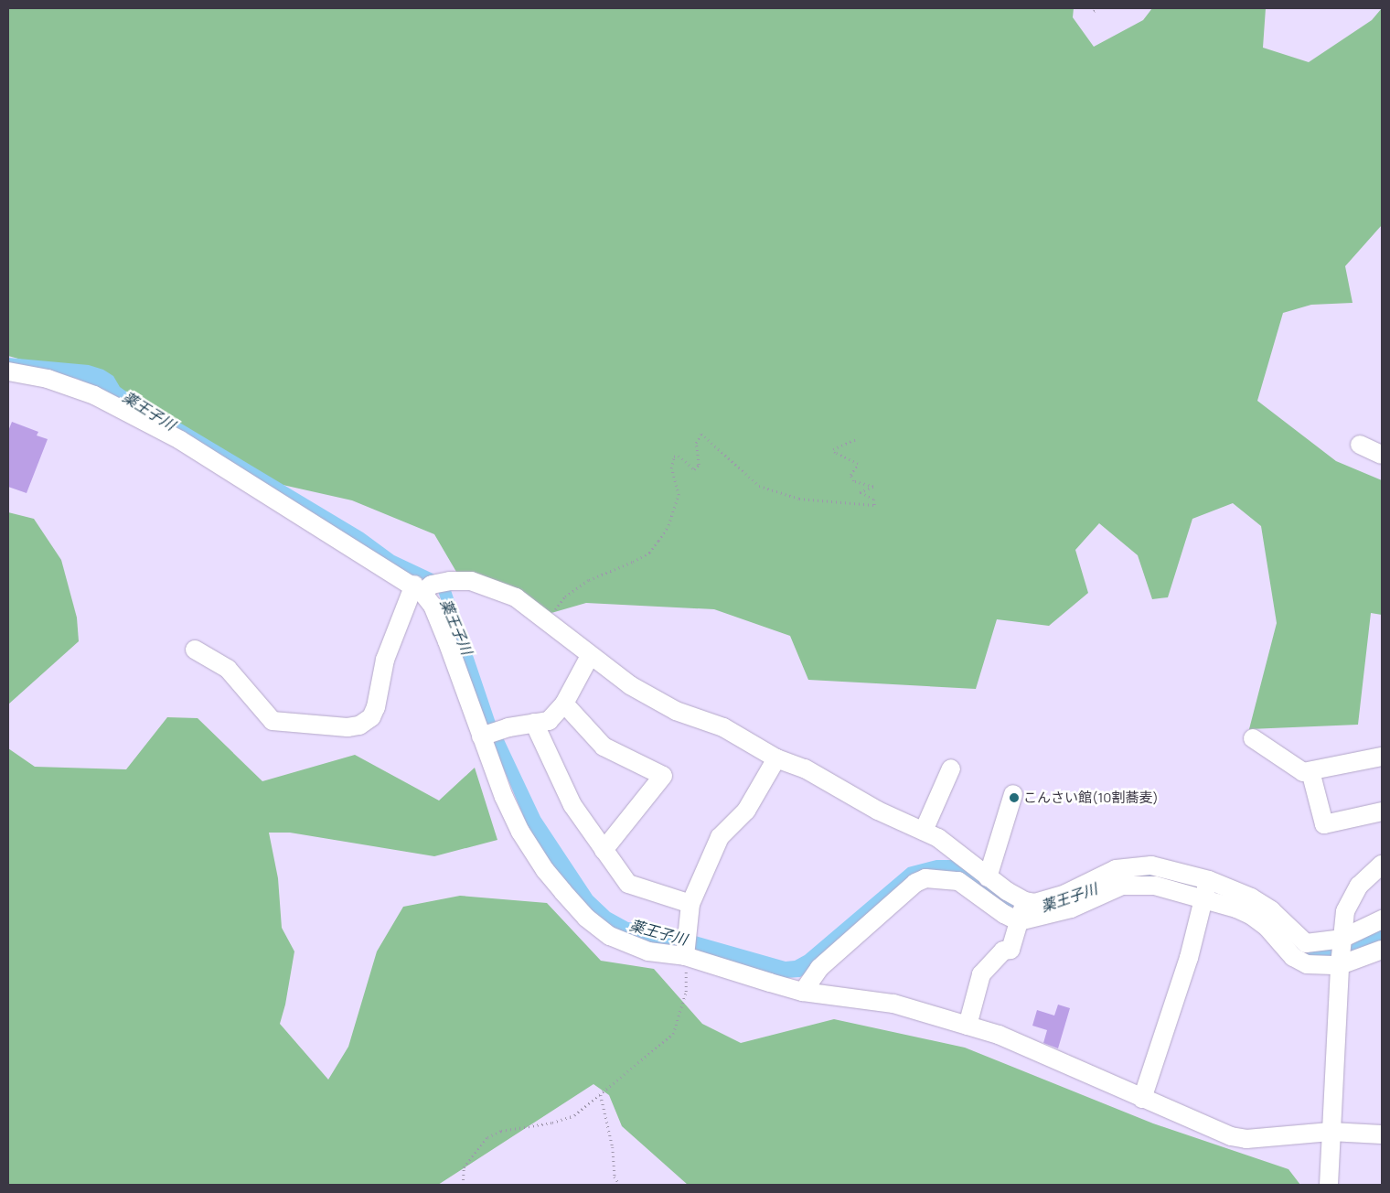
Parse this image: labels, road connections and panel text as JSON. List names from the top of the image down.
{
  "water": ["薬王子川"],
  "places": ["こんさい館(10割蕎麦)"]
}
